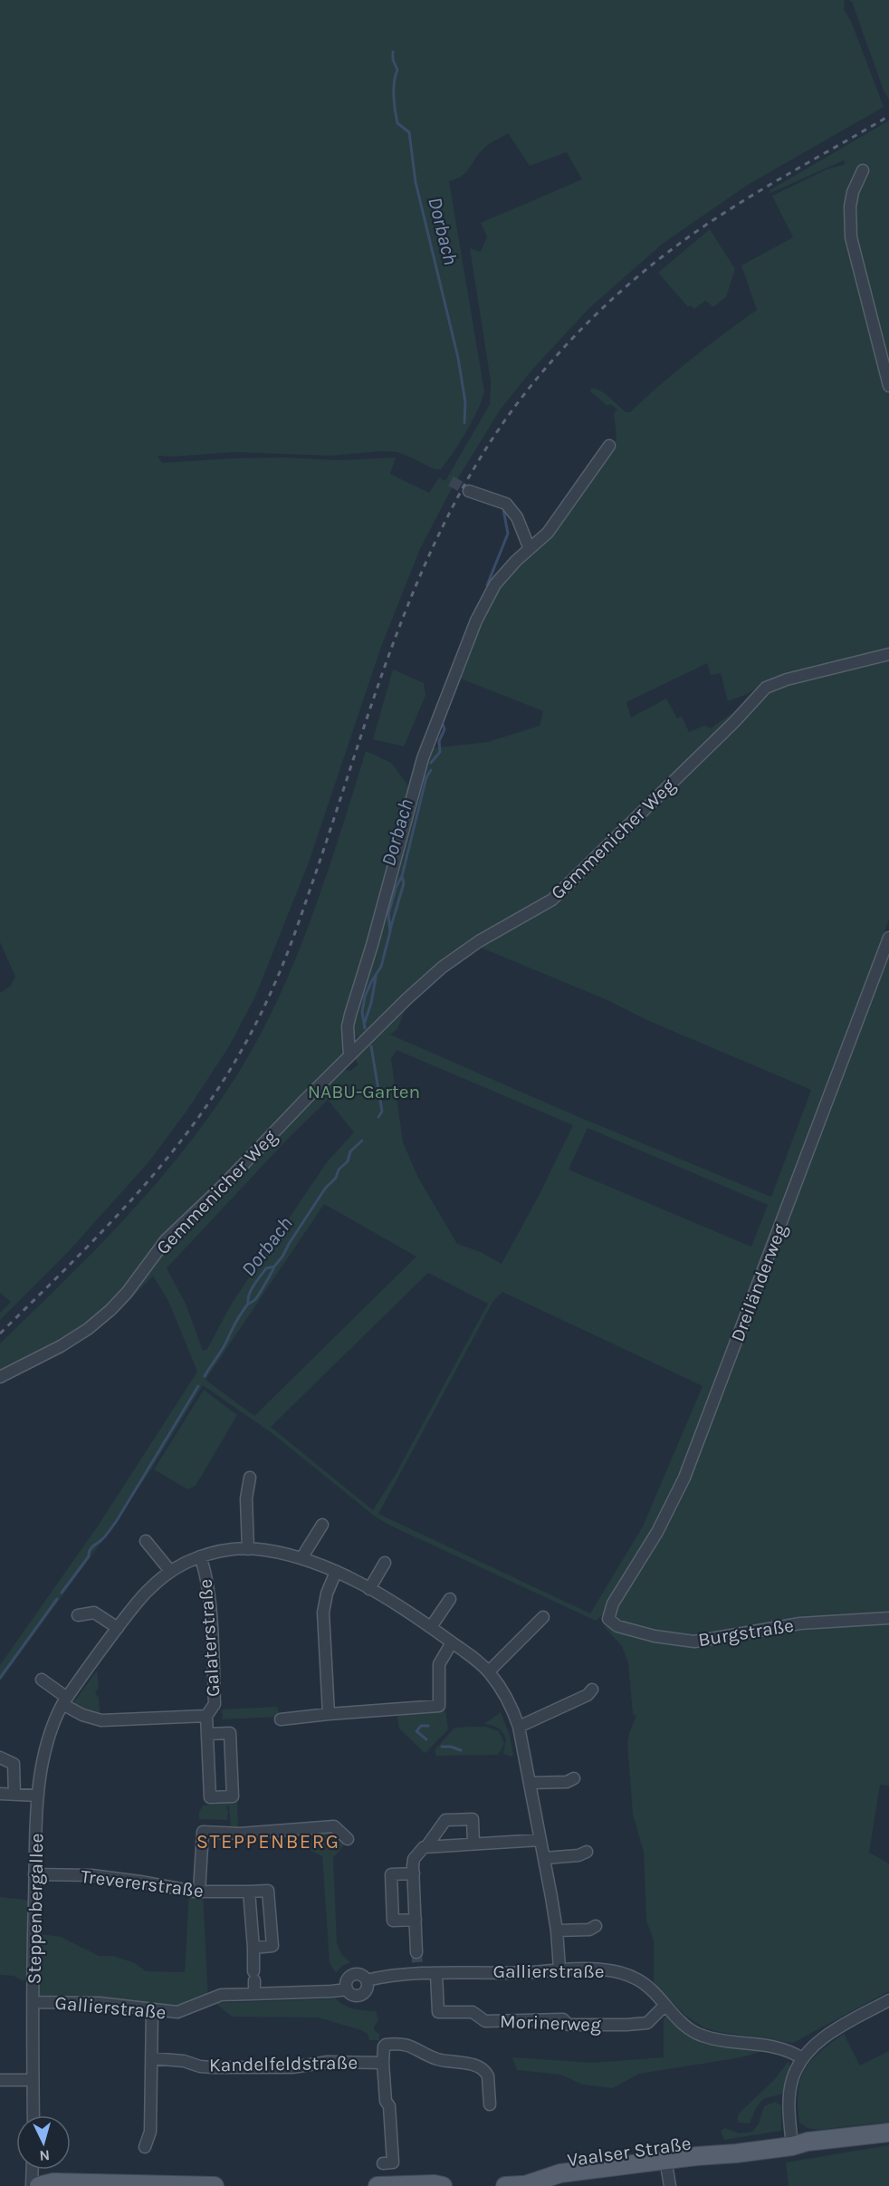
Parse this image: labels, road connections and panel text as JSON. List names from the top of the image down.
{
  "streets": {
    "main road": ["Vaalser Straße"],
    "street": [
      "Gemmenicher Weg",
      "Dreiländerweg",
      "Burgstraße",
      "Galaterstraße",
      "Trevererstraße",
      "Steppenbergallee",
      "Gallierstraße",
      "Morinerweg",
      "Kandelfeldstraße"
    ]
  },
  "crossings": [
    ["Dreiländerweg", "Burgstraße"],
    ["Galaterstraße", "Steppenbergallee"],
    ["Trevererstraße", "Steppenbergallee"],
    ["Steppenbergallee", "Gallierstraße"],
    ["Gallierstraße", "Morinerweg"]
  ],
  "districts": ["STEPPENBERG"],
  "water": ["Dorbach"],
  "parks": ["NABU-Garten"],
  "north": "bottom"
}
